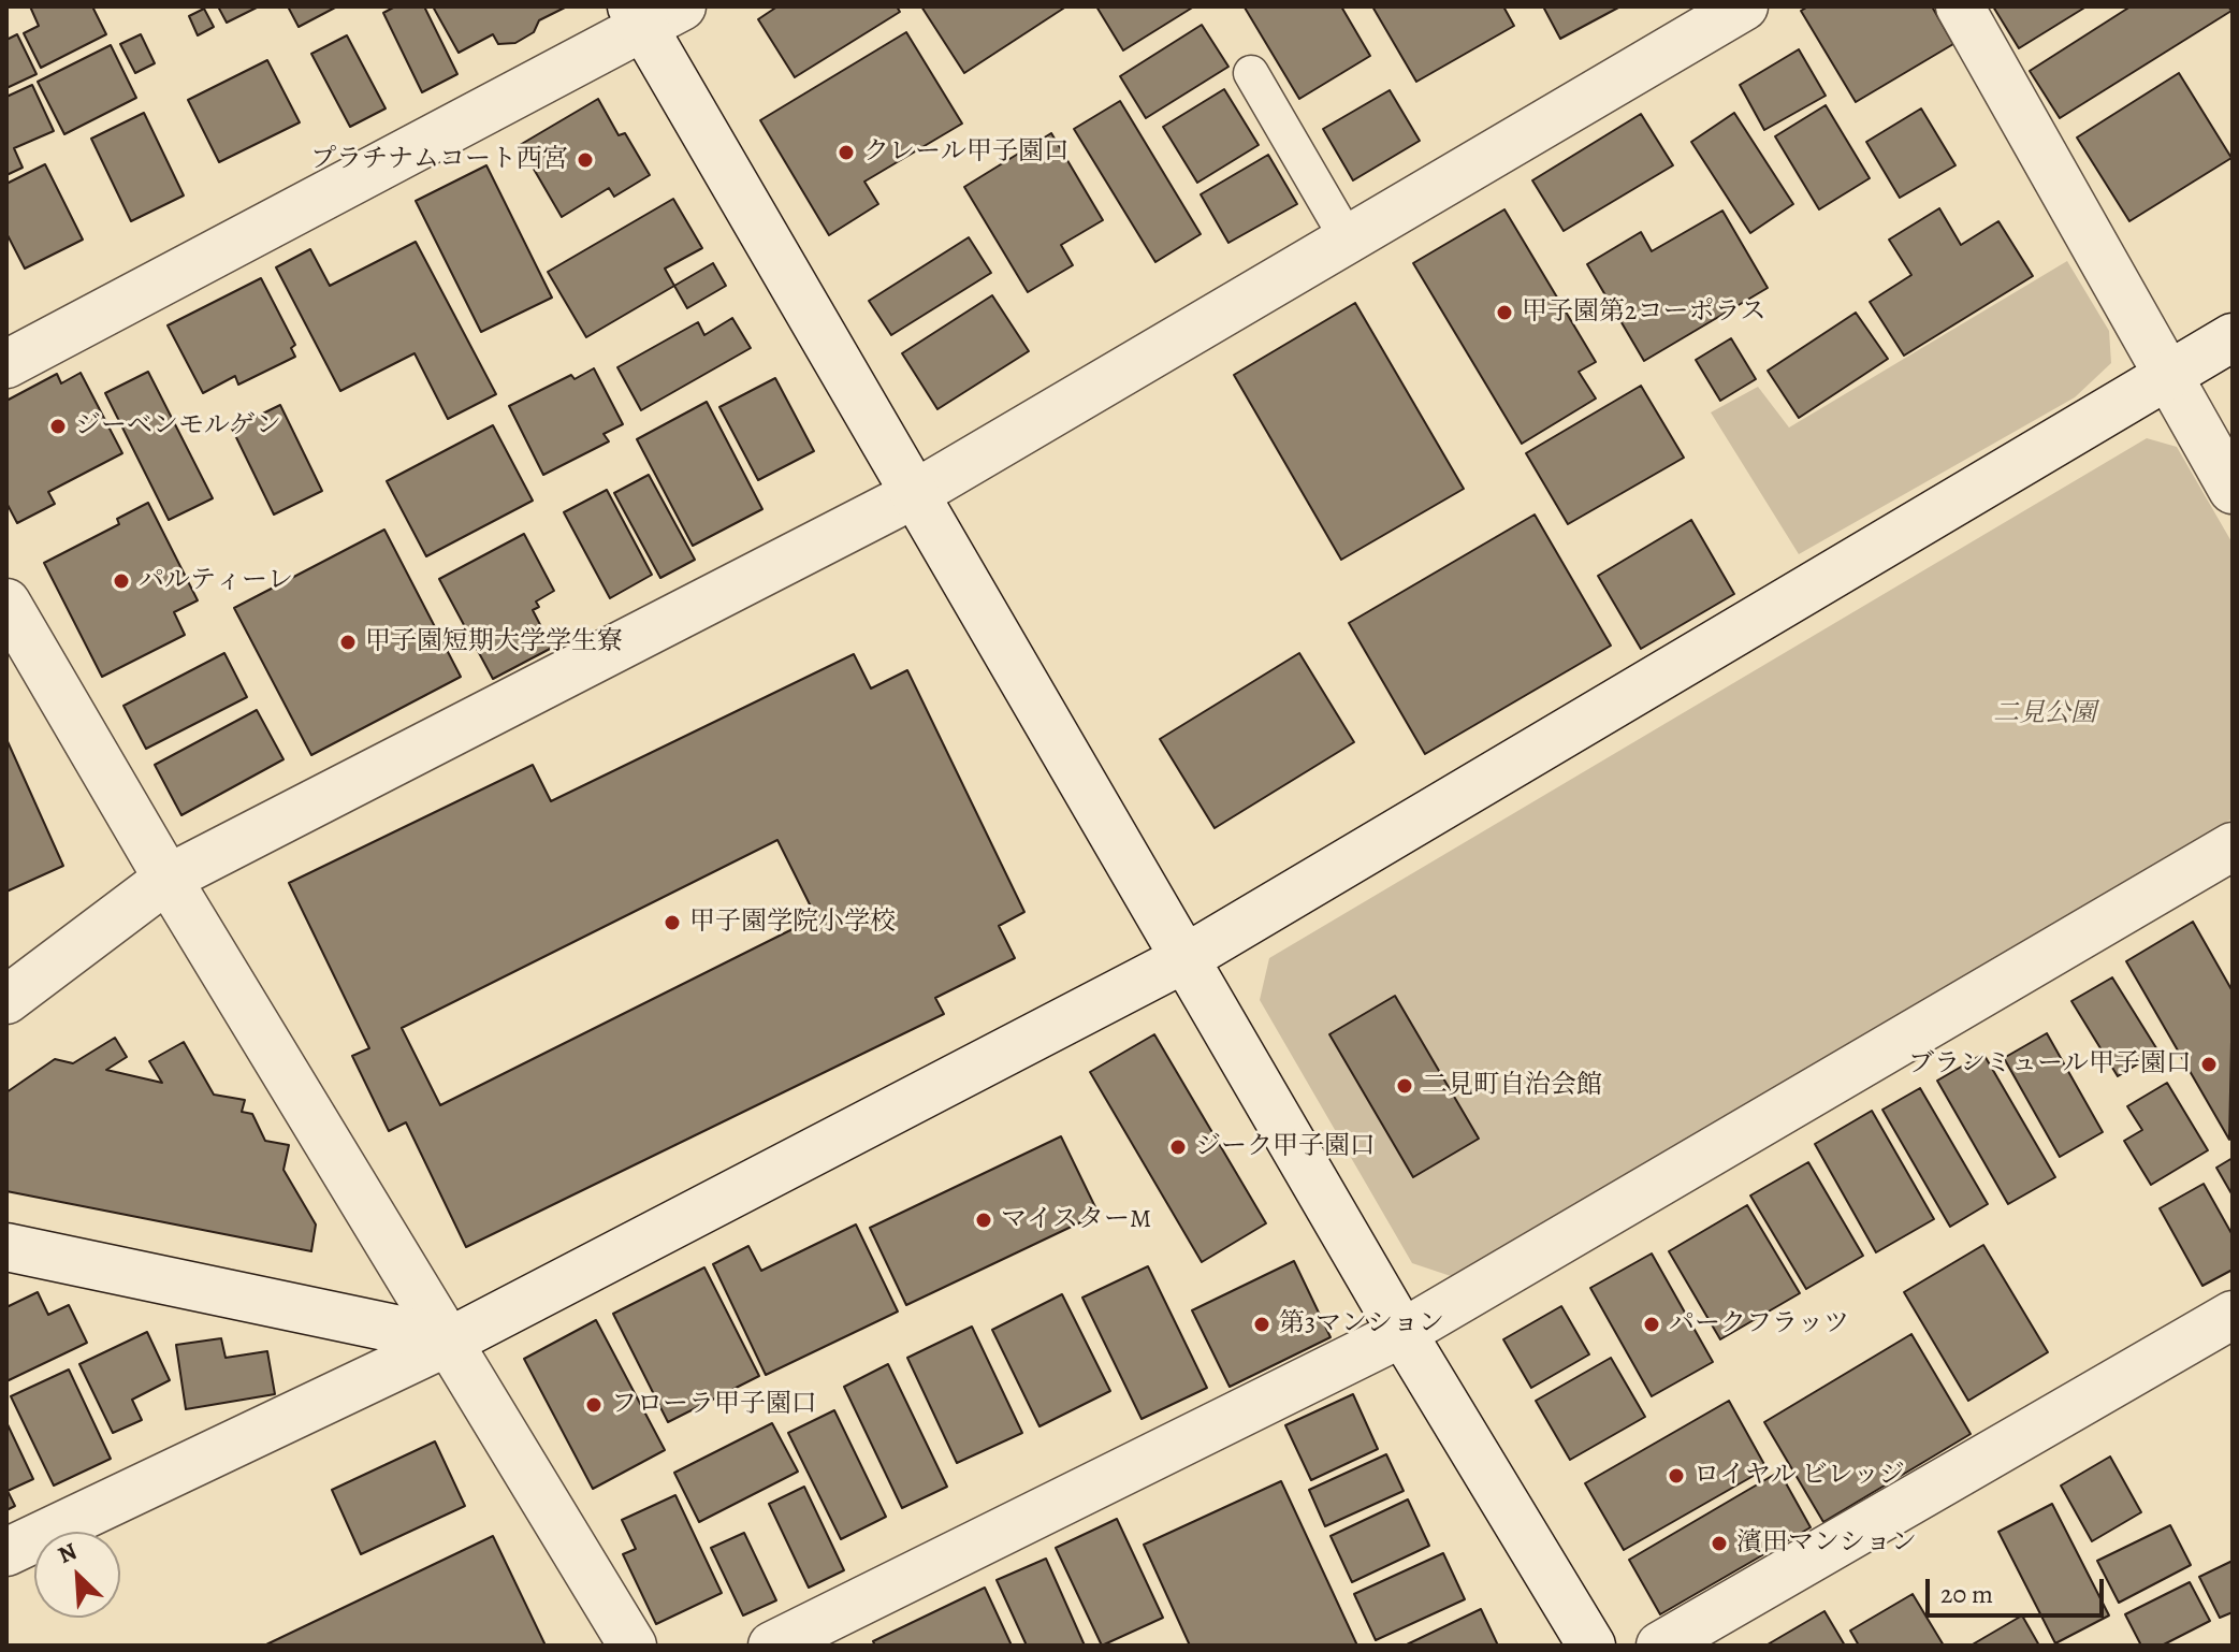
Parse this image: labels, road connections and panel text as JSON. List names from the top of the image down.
{
  "parks": ["二見公園"],
  "places": [
    "クレール甲子園口",
    "プラチナムコート西宮",
    "甲子園第2コーポラス",
    "ジーベンモルゲン",
    "パルティーレ",
    "甲子園短期大学学生寮",
    "甲子園学院小学校",
    "ブランミュール甲子園口",
    "二見町自治会館",
    "ジーク甲子園口",
    "マイスターM",
    "第3マンション",
    "パークフラッツ",
    "フローラ甲子園口",
    "ロイヤル ビレッジ",
    "濱田マンション"
  ],
  "scale_bar": "20 m",
  "north": "top left"
}
